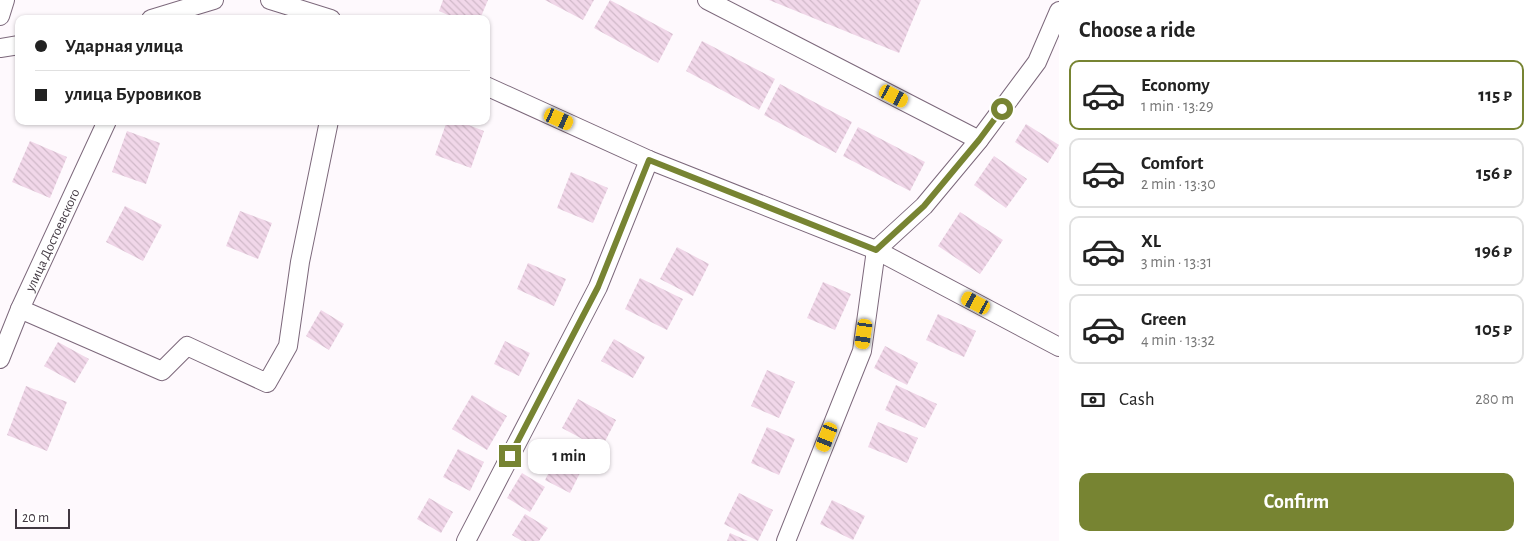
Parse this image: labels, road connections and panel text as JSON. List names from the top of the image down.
{
  "streets": {
    "street": ["улица Достоевского"]
  },
  "scale_bar": "20 m",
  "page": {
    "heading": "Choose a ride",
    "banner": ["Ударная улица", "улица Буровиков"],
    "list": [
      {
        "name": "Economy",
        "note": "1 min · 13:29",
        "value": "115 ₽"
      },
      {
        "name": "Comfort",
        "note": "2 min · 13:30",
        "value": "156 ₽"
      },
      {
        "name": "XL",
        "note": "3 min · 13:31",
        "value": "196 ₽"
      },
      {
        "name": "Green",
        "note": "4 min · 13:32",
        "value": "105 ₽"
      }
    ],
    "pay": ["Cash", "280 m"],
    "bubble": "1 min",
    "buttons": "Confirm",
    "scale": "20 m"
  }
}
